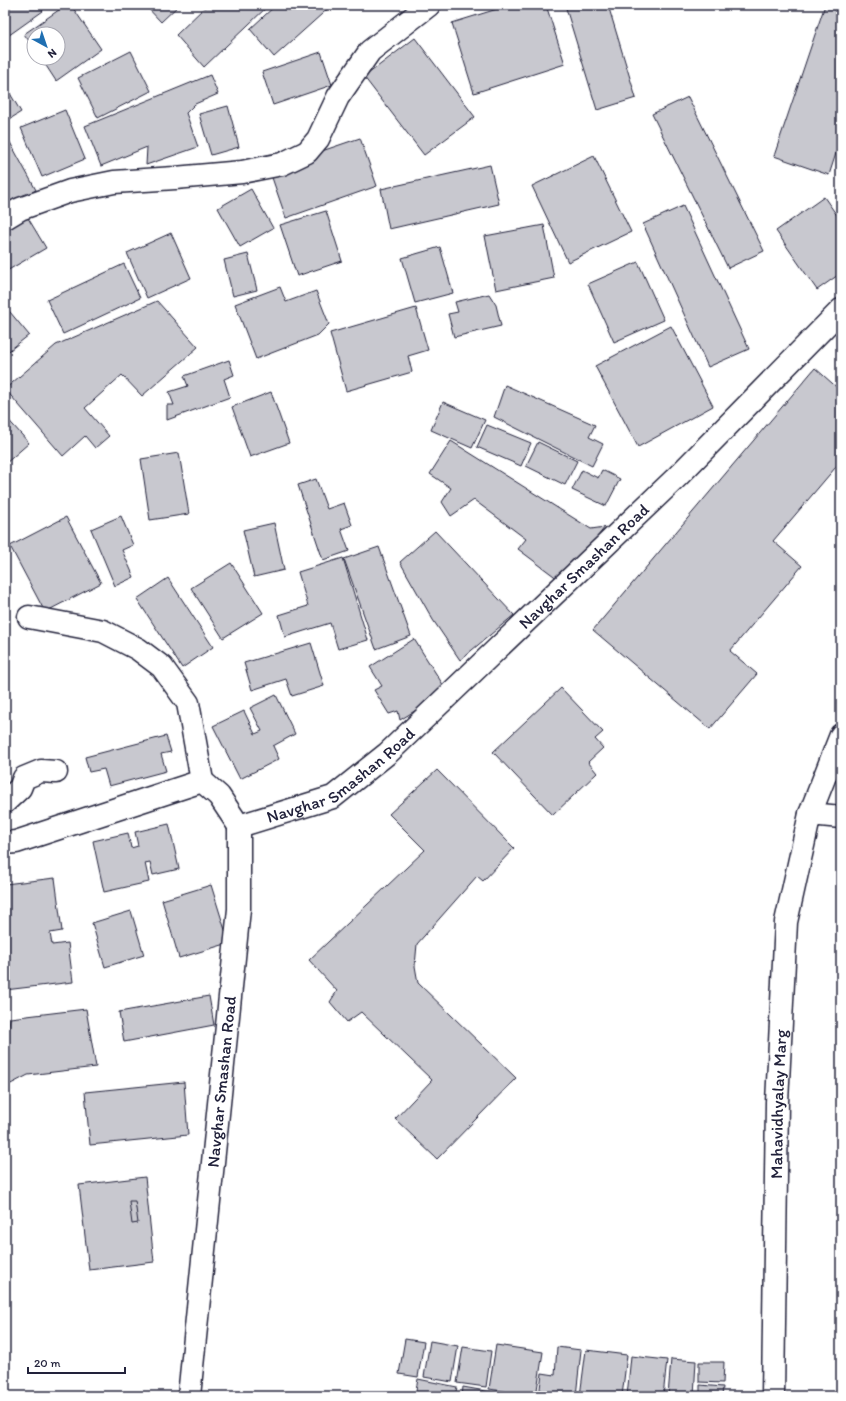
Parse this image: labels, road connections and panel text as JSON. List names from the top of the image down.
{
  "streets": {
    "street": ["Navghar Smashan Road", "Mahavidhyalay Marg"]
  },
  "scale_bar": "20 m",
  "north": "bottom right"
}
